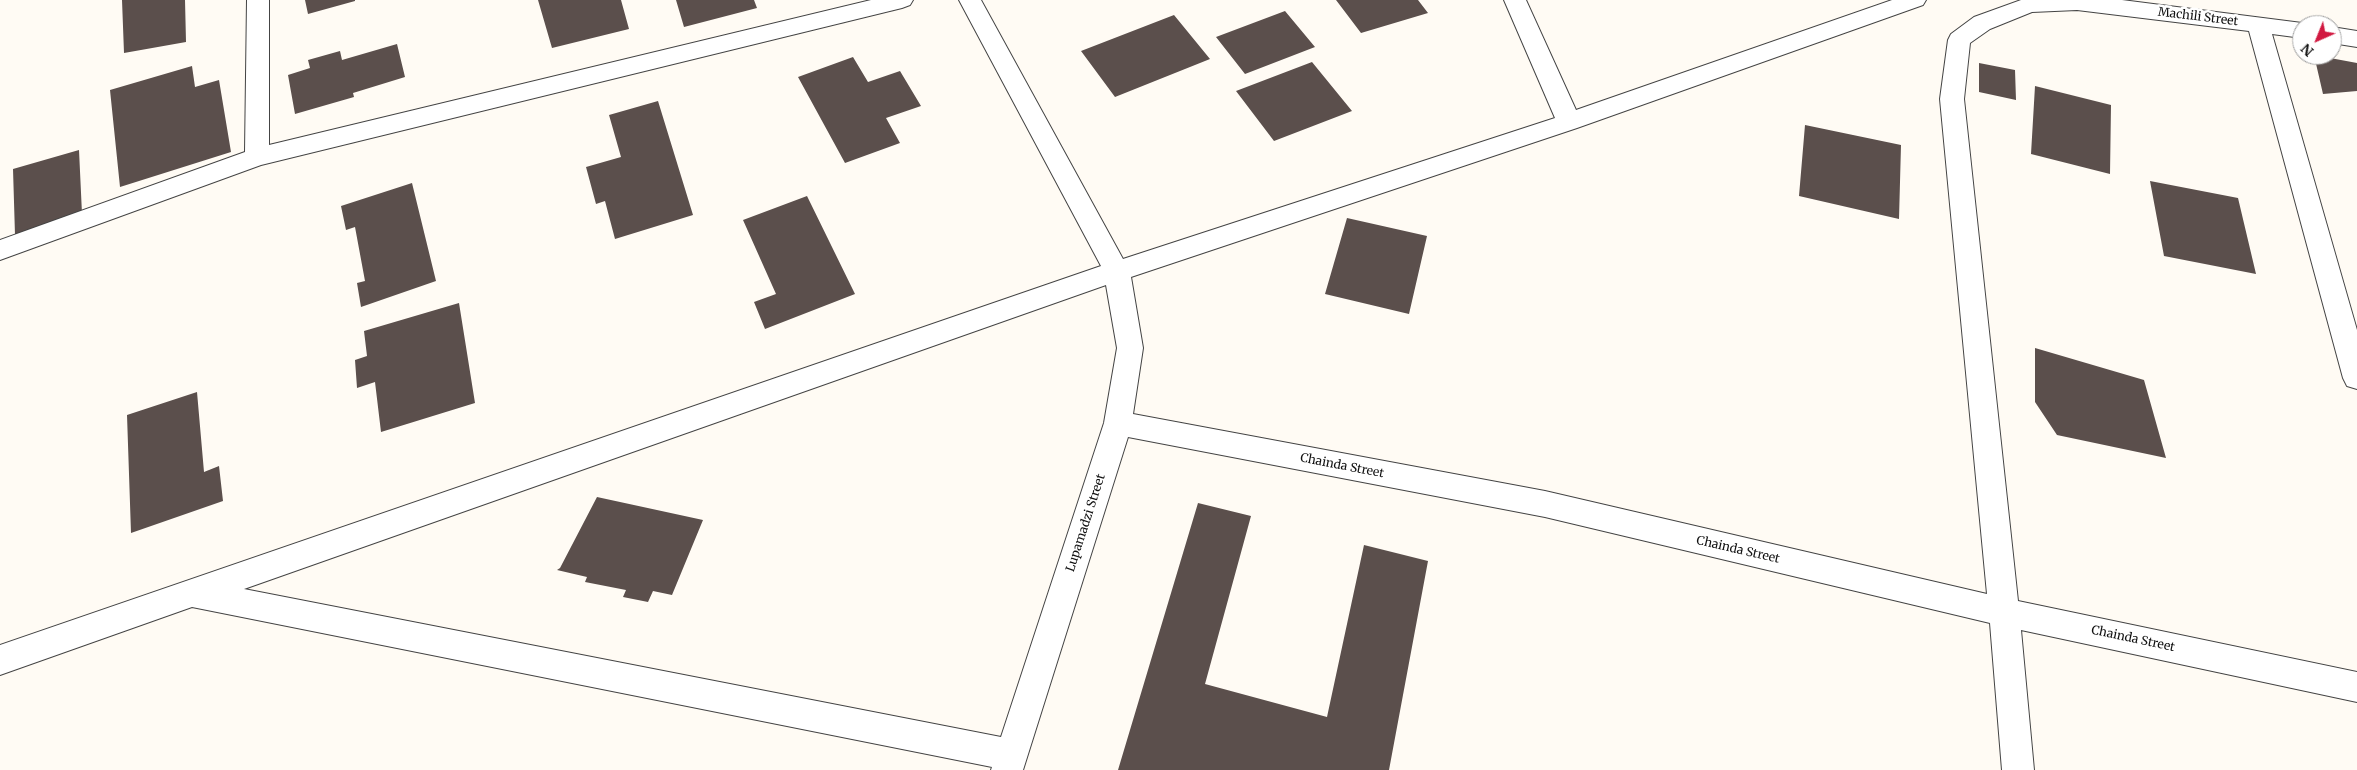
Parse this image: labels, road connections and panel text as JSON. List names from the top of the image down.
{
  "streets": {
    "street": ["Machili Street", "Chainda Street", "Lupamadzi Street"]
  },
  "crossings": [
    ["Machili Street", "Chainda Street"],
    ["Chainda Street", "Lupamadzi Street"]
  ],
  "north": "bottom left"
}
